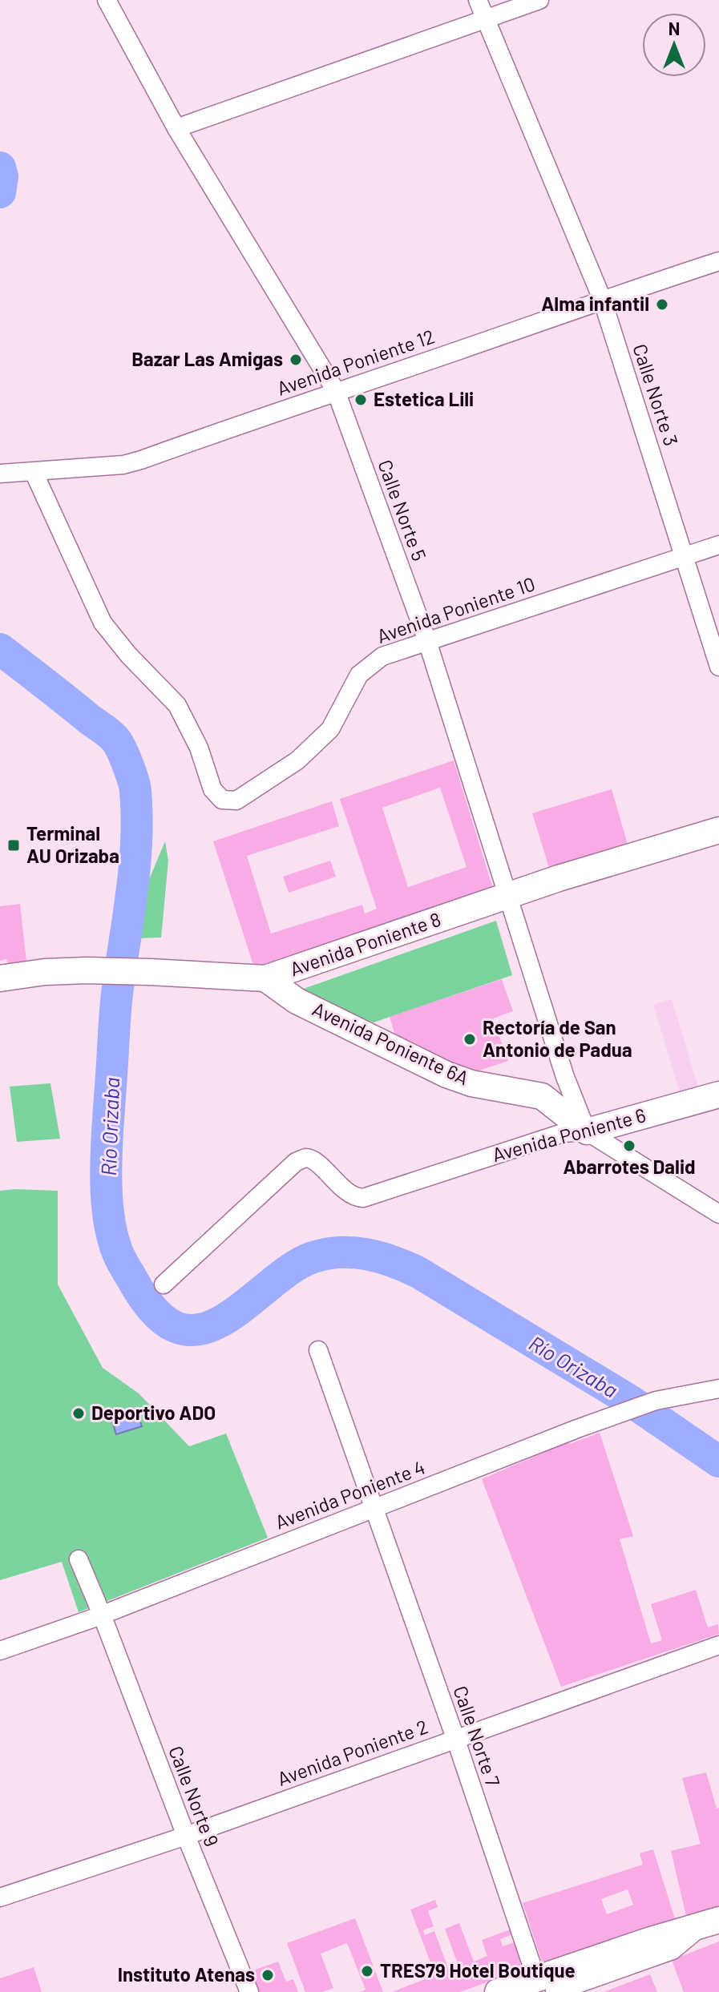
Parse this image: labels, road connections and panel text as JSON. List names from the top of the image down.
{
  "streets": {
    "street": [
      "Avenida Poniente 12",
      "Calle Norte 3",
      "Calle Norte 5",
      "Avenida Poniente 10",
      "Avenida Poniente 8",
      "Avenida Poniente 6A",
      "Avenida Poniente 6",
      "Avenida Poniente 4",
      "Calle Norte 7",
      "Avenida Poniente 2",
      "Calle Norte 9"
    ]
  },
  "crossings": [
    ["Avenida Poniente 12", "Calle Norte 3"],
    ["Avenida Poniente 12", "Calle Norte 5"],
    ["Avenida Poniente 12", "Avenida Poniente 10"],
    ["Calle Norte 3", "Avenida Poniente 10"],
    ["Calle Norte 5", "Avenida Poniente 10"],
    ["Calle Norte 5", "Avenida Poniente 8"],
    ["Calle Norte 5", "Avenida Poniente 6A"],
    ["Calle Norte 5", "Avenida Poniente 6"],
    ["Avenida Poniente 8", "Avenida Poniente 6A"],
    ["Avenida Poniente 6A", "Avenida Poniente 6"],
    ["Avenida Poniente 4", "Calle Norte 7"],
    ["Avenida Poniente 4", "Calle Norte 9"],
    ["Calle Norte 7", "Avenida Poniente 2"],
    ["Avenida Poniente 2", "Calle Norte 9"]
  ],
  "water": ["Río Orizaba"],
  "places": {
    "other": [
      "Alma infantil",
      "Bazar Las Amigas",
      "Estetica Lili",
      "Rectoría de San Antonio de Padua",
      "Abarrotes Dalid",
      "Deportivo ADO",
      "TRES79 Hotel Boutique",
      "Instituto Atenas"
    ],
    "transit": ["Terminal AU Orizaba"]
  },
  "north": "top"
}
